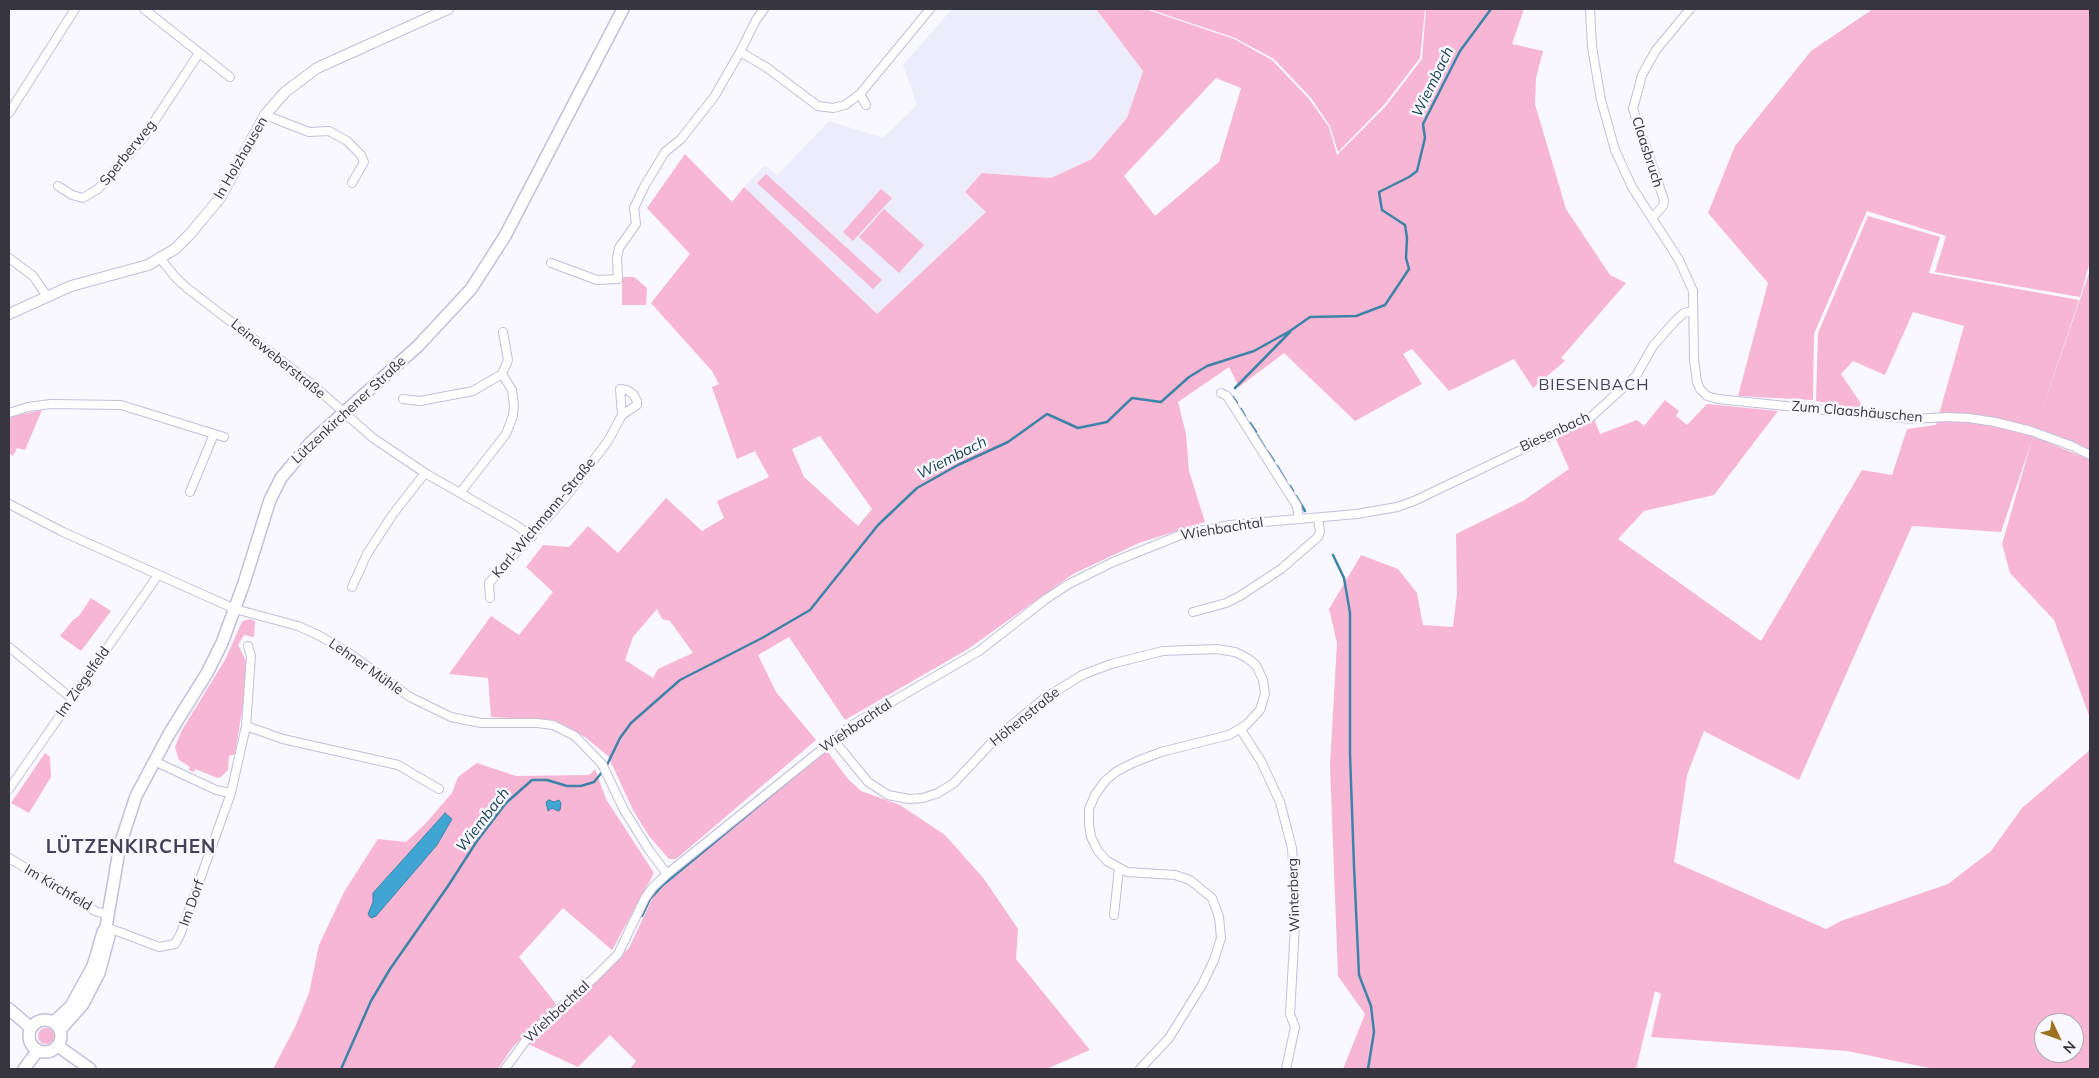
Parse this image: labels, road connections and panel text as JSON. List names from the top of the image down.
{
  "streets": {
    "main road": ["Lützenkirchener Straße"],
    "street": [
      "Claasbruch",
      "Sperberweg",
      "In Holzhausen",
      "Leineweberstraße",
      "Zum Claashäuschen",
      "Biesenbach",
      "Karl-Wichmann-Straße",
      "Wiehbachtal",
      "Lehner Mühle",
      "Im Ziegelfeld",
      "Höhenstraße",
      "Im Kirchfeld",
      "Winterberg",
      "Im Dorf"
    ]
  },
  "crossings": [
    ["In Holzhausen", "Leineweberstraße"],
    ["Leineweberstraße", "Lützenkirchener Straße"],
    ["Leineweberstraße", "Karl-Wichmann-Straße"],
    ["Lützenkirchener Straße", "Lehner Mühle"],
    ["Lützenkirchener Straße", "Im Kirchfeld"],
    ["Lützenkirchener Straße", "Im Dorf"],
    ["Zum Claashäuschen", "Biesenbach"],
    ["Biesenbach", "Wiehbachtal"],
    ["Wiehbachtal", "Lehner Mühle"],
    ["Wiehbachtal", "Höhenstraße"],
    ["Lehner Mühle", "Im Ziegelfeld"],
    ["Höhenstraße", "Winterberg"]
  ],
  "districts": ["BIESENBACH", "LÜTZENKIRCHEN"],
  "water": ["Wiembach"],
  "north": "bottom right"
}
